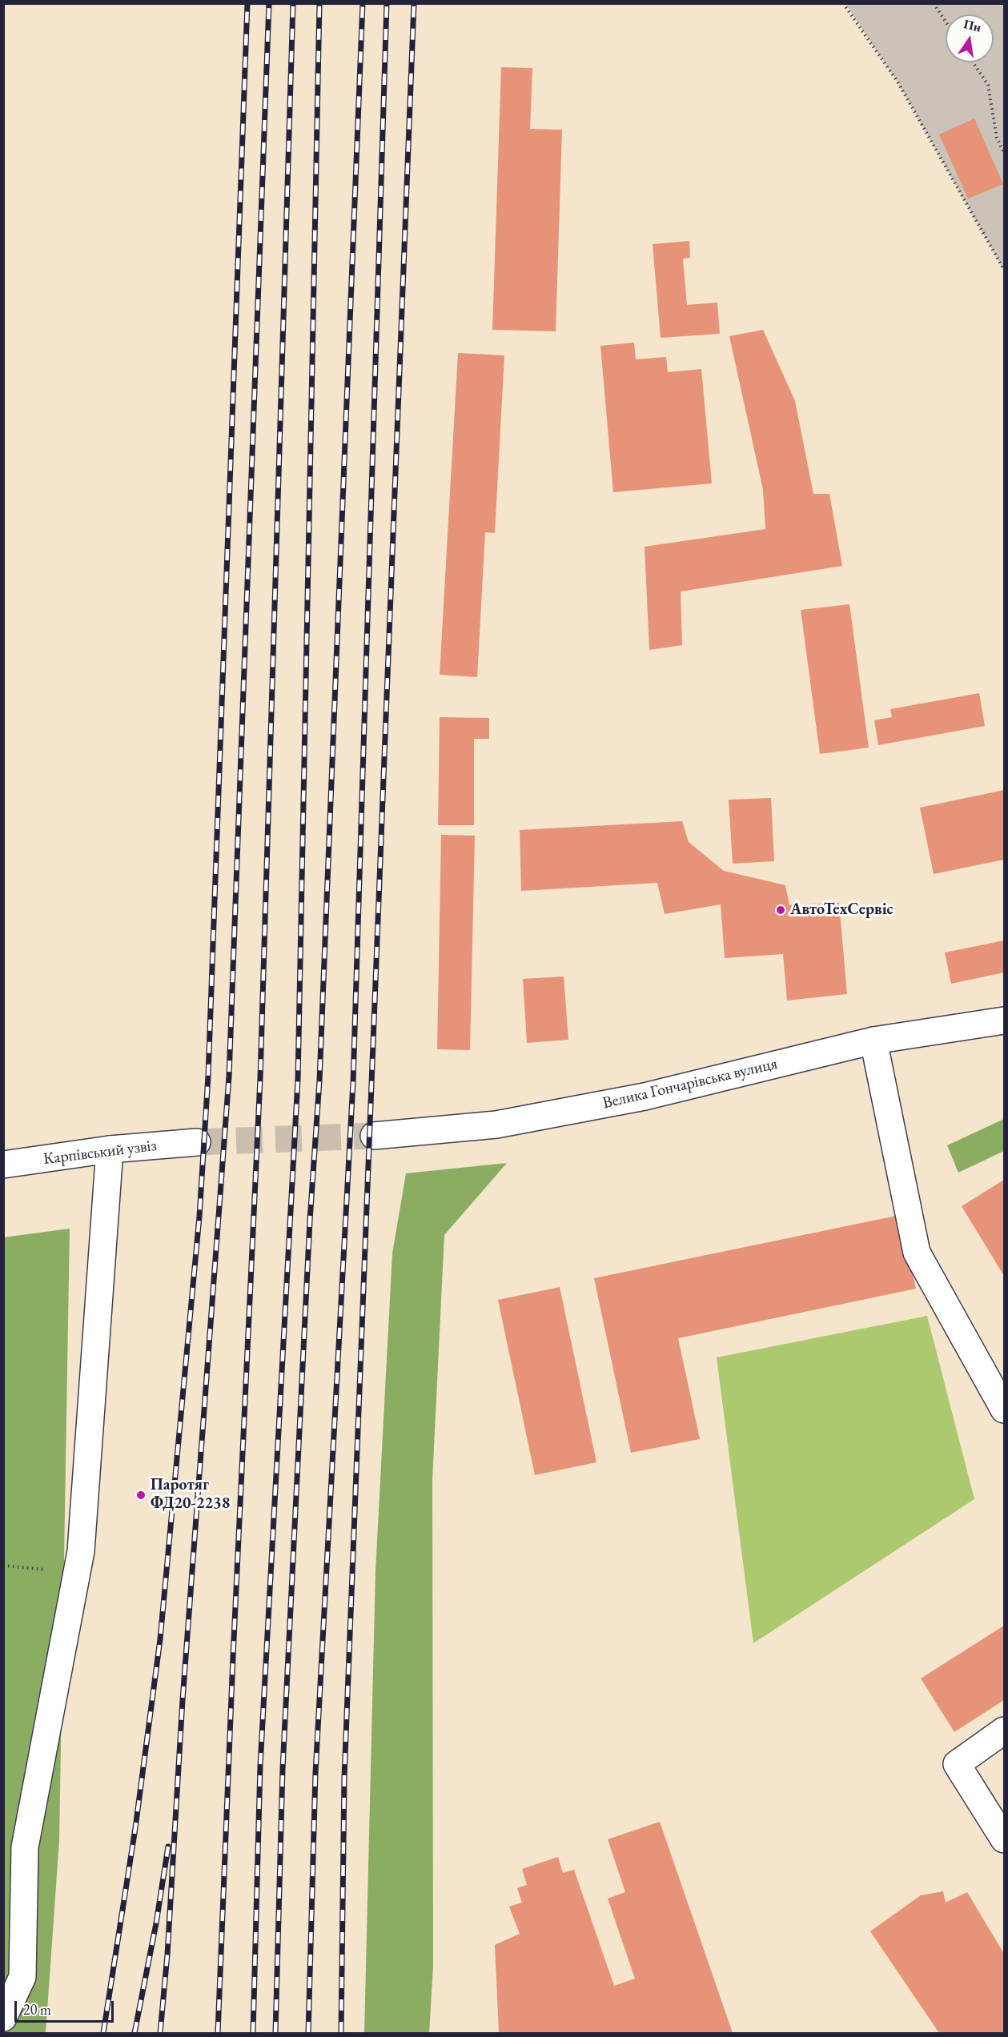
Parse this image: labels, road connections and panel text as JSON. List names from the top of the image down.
{
  "streets": {
    "main road": ["Велика Гончарівська вулиця", "Карпівський узвіз"]
  },
  "places": ["АвтоТехСервіс", "Паротяг ФД20-2238"],
  "scale_bar": "20 m",
  "north": "top"
}
